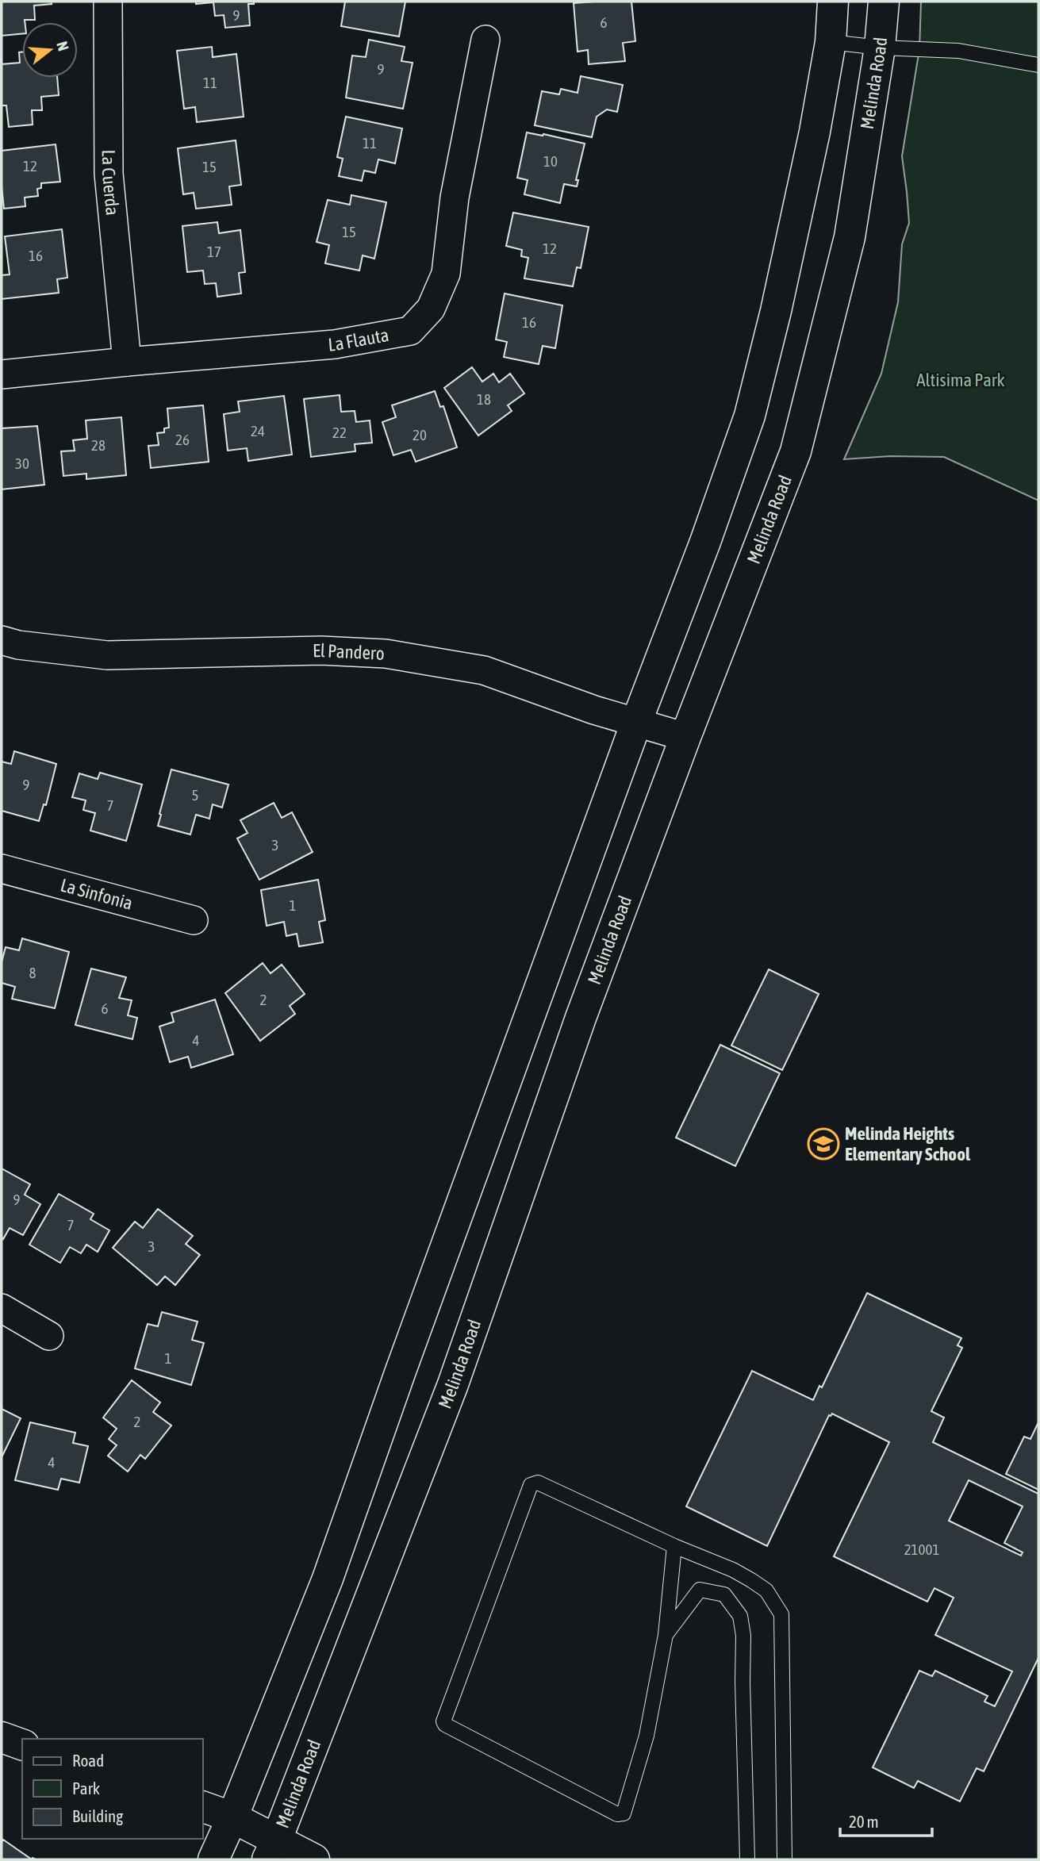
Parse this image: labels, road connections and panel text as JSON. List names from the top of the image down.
{
  "streets": {
    "main road": ["Melinda Road"],
    "street": [
      "La Cuerda",
      "La Flauta",
      "El Pandero",
      "La Sinfonia"
    ]
  },
  "crossings": [
    ["Melinda Road", "El Pandero"],
    ["La Cuerda", "La Flauta"]
  ],
  "parks": ["Altisima Park"],
  "places": {
    "school or university": ["Melinda Heights Elementary School"]
  },
  "house_numbers": [
    "9",
    "6",
    "9",
    "11",
    "11",
    "10",
    "12",
    "15",
    "15",
    "12",
    "17",
    "16",
    "16",
    "18",
    "24",
    "22",
    "20",
    "26",
    "28",
    "30",
    "9",
    "5",
    "7",
    "3",
    "1",
    "8",
    "2",
    "6",
    "4",
    "9",
    "7",
    "3",
    "1",
    "2",
    "4",
    "21001"
  ],
  "legend": ["Road", "Park", "Building"],
  "scale_bar": "20 m",
  "north": "right"
}
